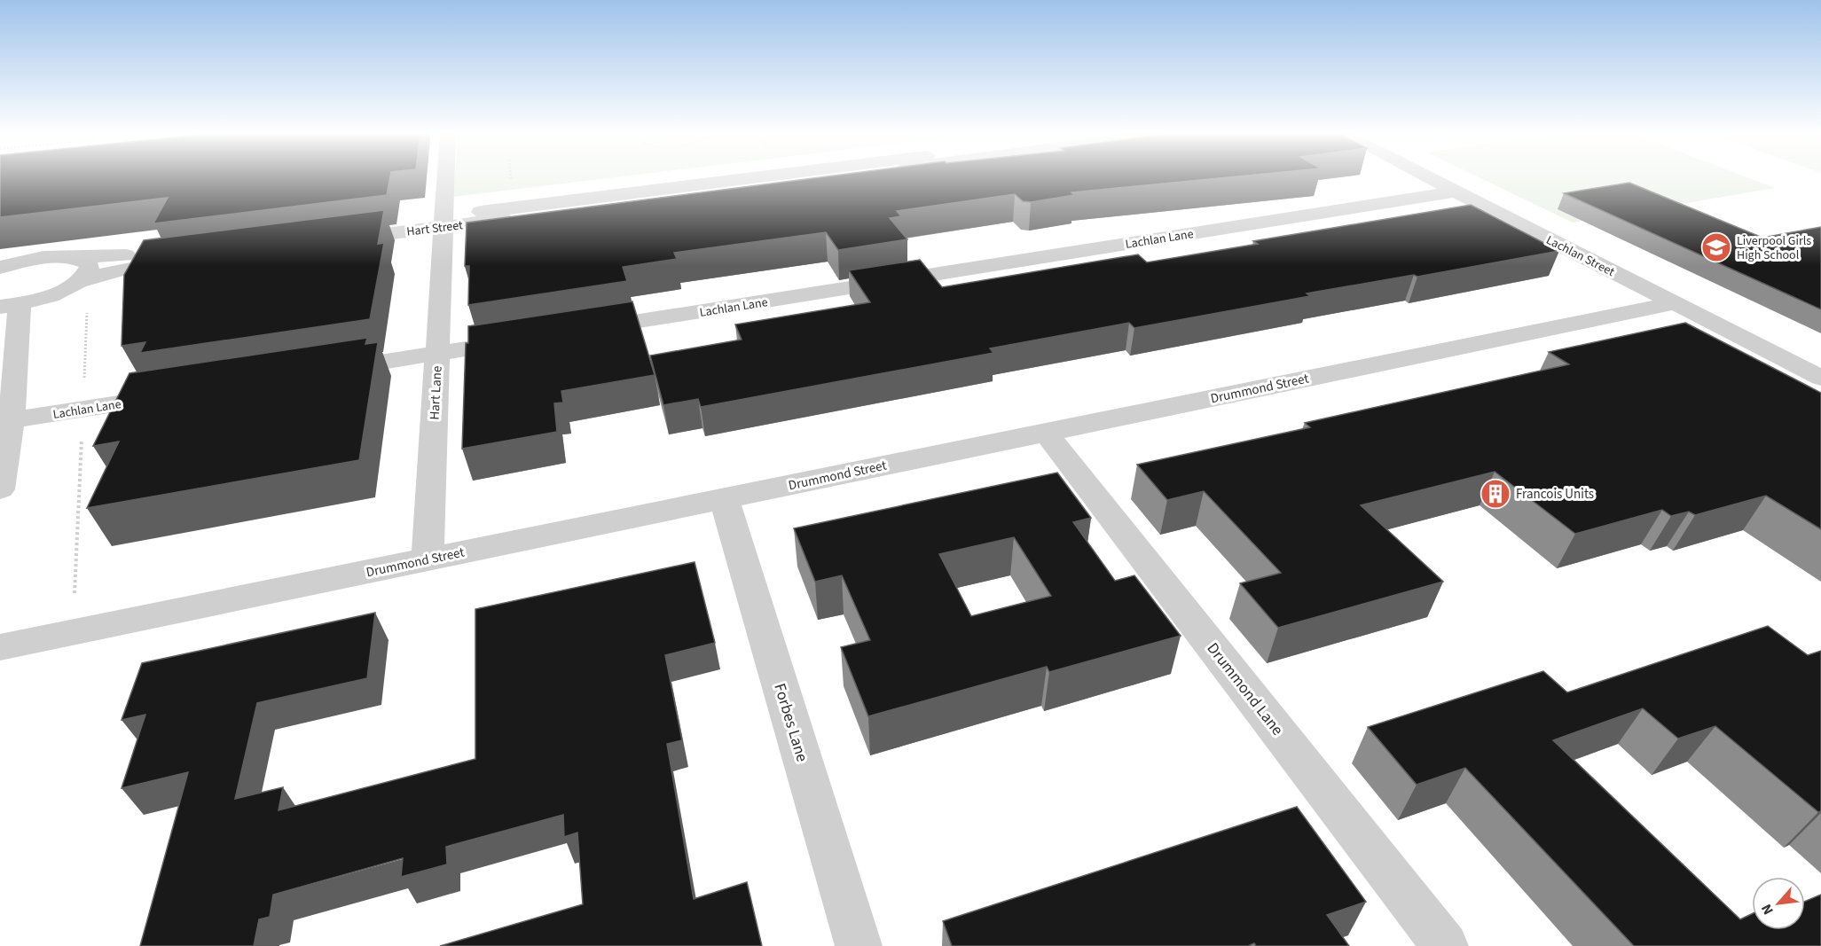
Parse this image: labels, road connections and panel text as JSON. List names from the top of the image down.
{
  "streets": {
    "street": [
      "Hart Street",
      "Lachlan Lane",
      "Lachlan Street",
      "Drummond Street",
      "Hart Lane",
      "Drummond Lane",
      "Forbes Lane"
    ]
  },
  "crossings": [
    ["Hart Street", "Hart Lane"],
    ["Lachlan Lane", "Lachlan Street"],
    ["Lachlan Street", "Drummond Street"],
    ["Drummond Street", "Hart Lane"],
    ["Drummond Street", "Drummond Lane"],
    ["Drummond Street", "Forbes Lane"]
  ],
  "places": {
    "school or university": ["Liverpool Girls High School"],
    "building": ["Francois Units"]
  },
  "north": "bottom left"
}
